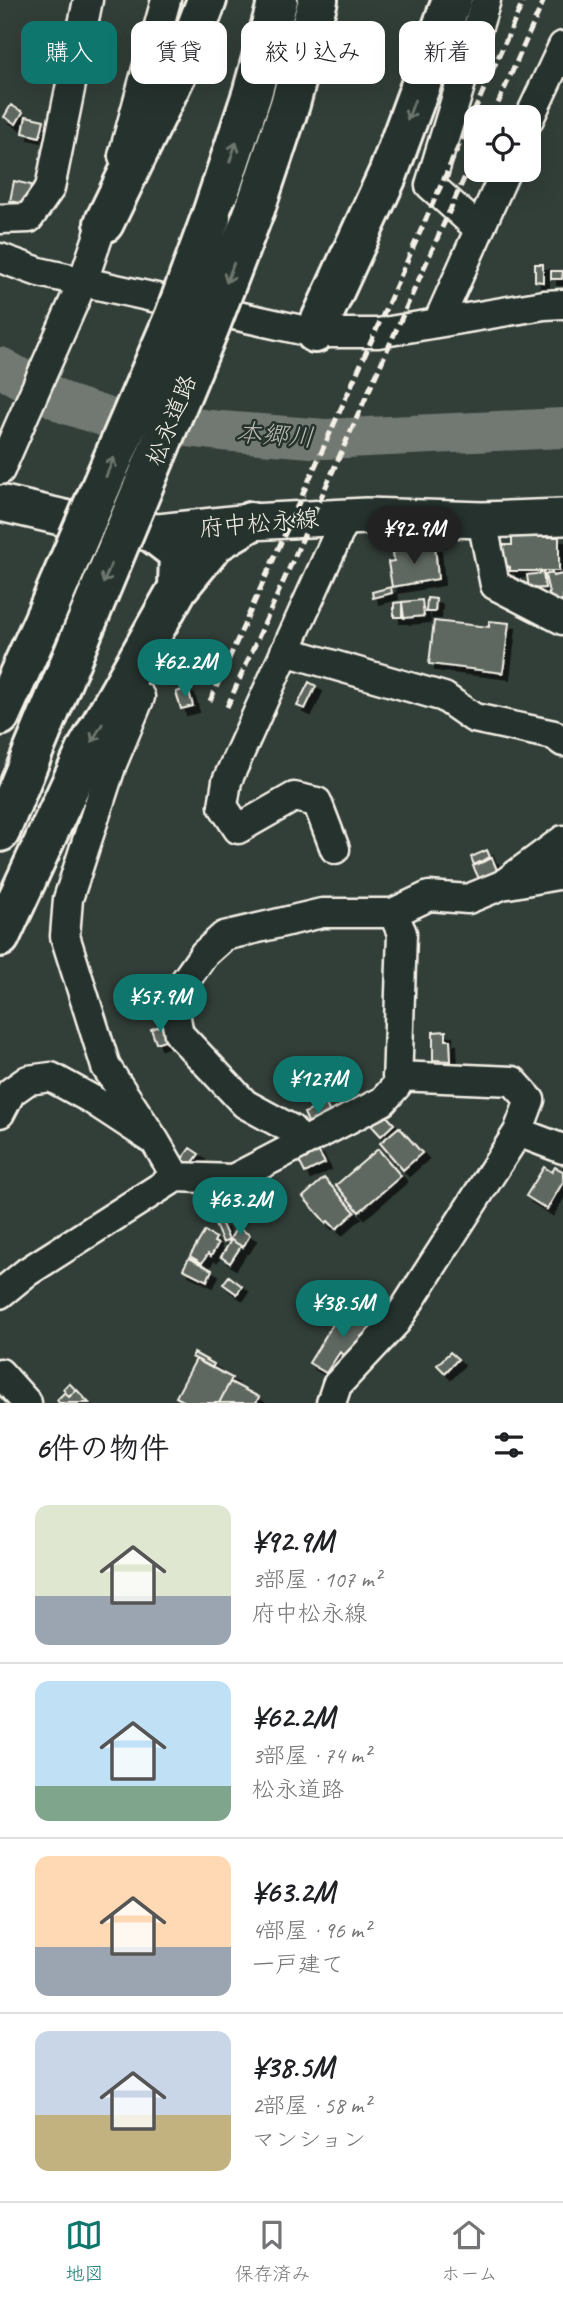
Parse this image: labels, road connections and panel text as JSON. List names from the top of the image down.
{
  "streets": {
    "highway": ["松永道路"],
    "main road": ["府中松永線"]
  },
  "water": ["本郷川"],
  "page": {
    "chip": [
      "購入",
      "賃貸",
      "絞り込み",
      "新着"
    ],
    "price": [
      "¥92.9M",
      "¥62.2M",
      "¥57.9M",
      "¥127M",
      "¥63.2M",
      "¥38.5M"
    ],
    "heading": "6件の物件",
    "list": [
      {
        "name": "¥92.9M",
        "note": "3部屋 · 107 m² · 府中松永線"
      },
      {
        "name": "¥62.2M",
        "note": "3部屋 · 74 m² · 松永道路"
      },
      {
        "name": "¥63.2M",
        "note": "4部屋 · 96 m² · 一戸建て"
      },
      {
        "name": "¥38.5M",
        "note": "2部屋 · 58 m² · マンション"
      }
    ],
    "tabs": ["地図", "保存済み", "ホーム"]
  }
}
